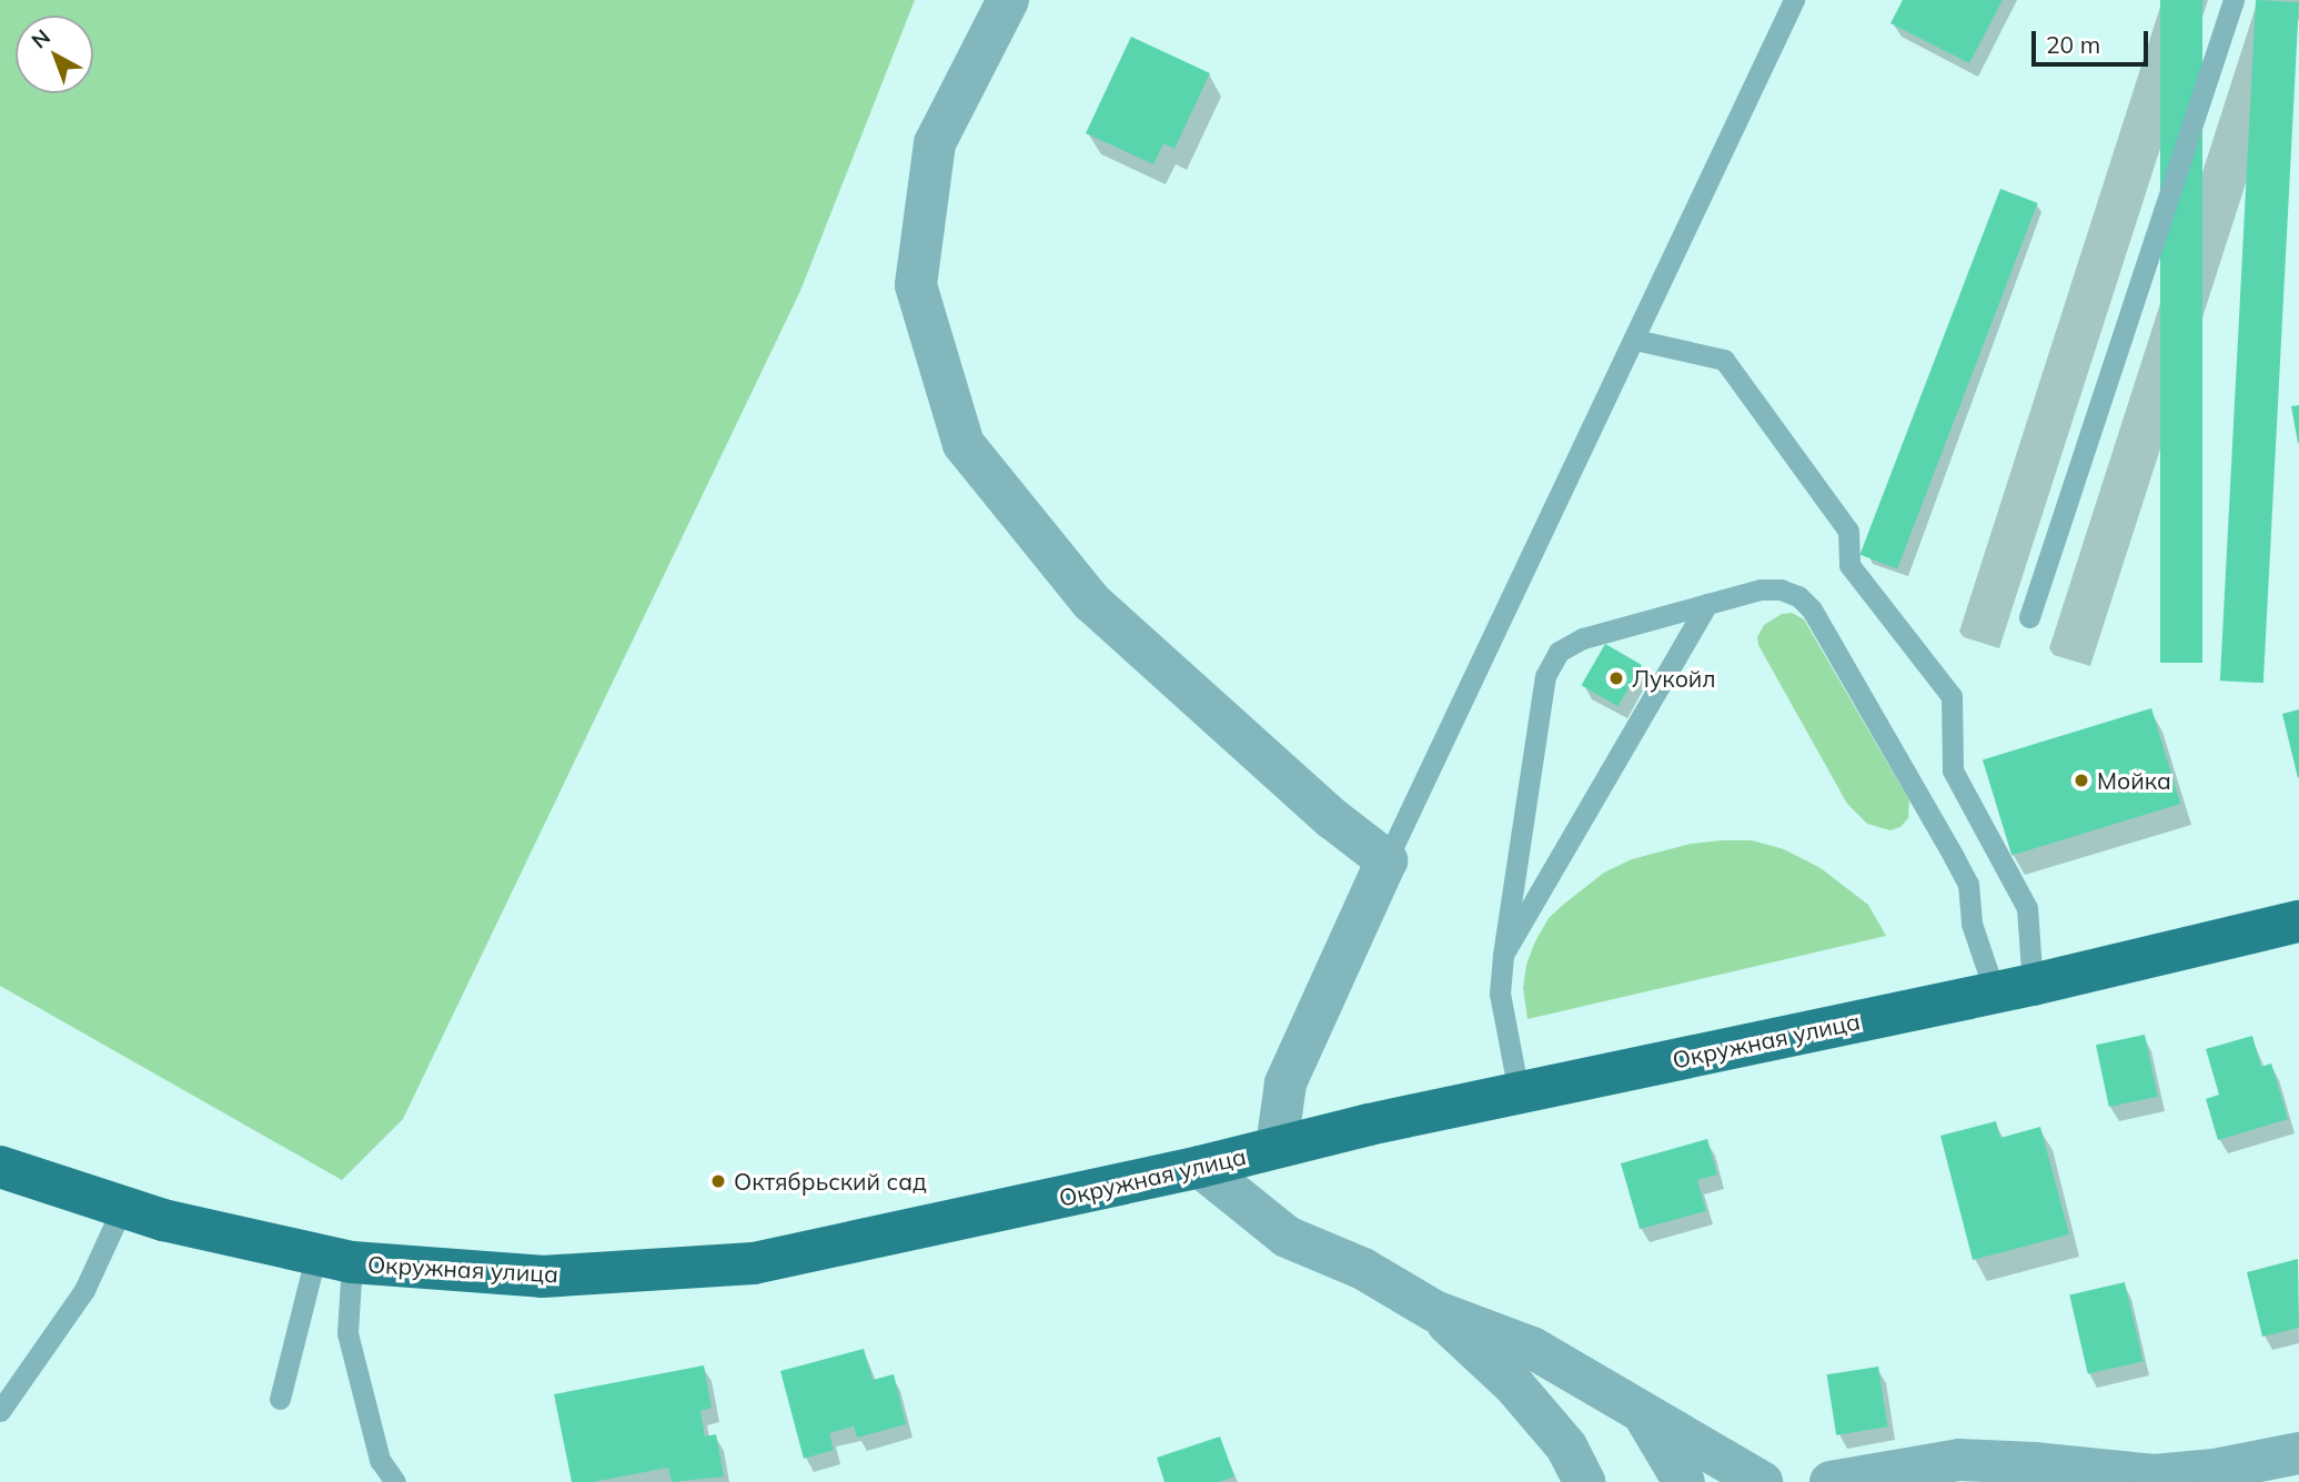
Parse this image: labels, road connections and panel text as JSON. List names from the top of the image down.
{
  "streets": {
    "main road": ["Окружная улица"]
  },
  "places": ["Лукойл", "Мойка", "Октябрьский сад"],
  "scale_bar": "20 m",
  "north": "top left"
}
